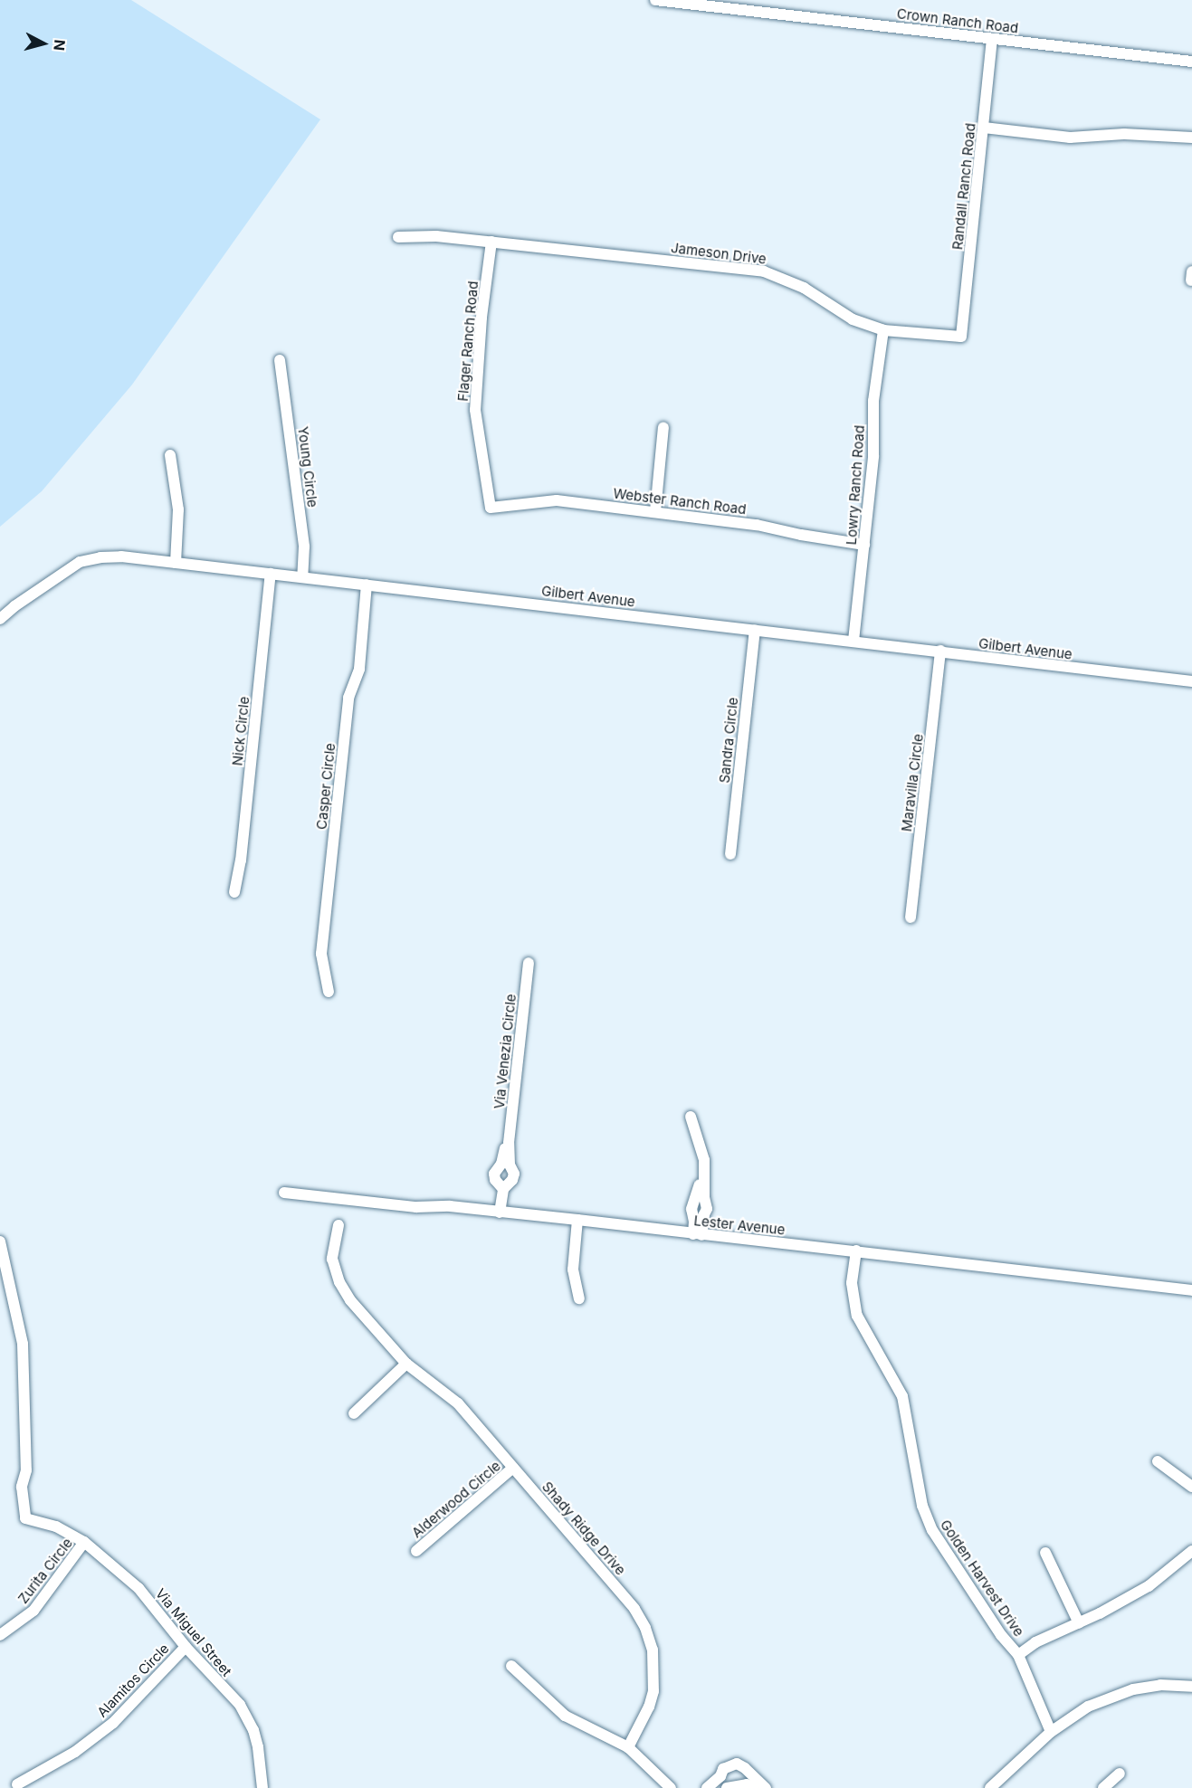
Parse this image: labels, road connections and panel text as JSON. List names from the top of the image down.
{
  "streets": {
    "street": [
      "Crown Ranch Road",
      "Randall Ranch Road",
      "Jameson Drive",
      "Flager Ranch Road",
      "Young Circle",
      "Lowry Ranch Road",
      "Webster Ranch Road",
      "Gilbert Avenue",
      "Nick Circle",
      "Sandra Circle",
      "Maravilla Circle",
      "Casper Circle",
      "Via Venezia Circle",
      "Lester Avenue",
      "Alderwood Circle",
      "Shady Ridge Drive",
      "Zurita Circle",
      "Golden Harvest Drive",
      "Via Miguel Street",
      "Alamitos Circle"
    ]
  },
  "crossings": [
    ["Crown Ranch Road", "Randall Ranch Road"],
    ["Randall Ranch Road", "Jameson Drive"],
    ["Jameson Drive", "Flager Ranch Road"],
    ["Jameson Drive", "Lowry Ranch Road"],
    ["Flager Ranch Road", "Webster Ranch Road"],
    ["Young Circle", "Gilbert Avenue"],
    ["Lowry Ranch Road", "Webster Ranch Road"],
    ["Lowry Ranch Road", "Gilbert Avenue"],
    ["Gilbert Avenue", "Nick Circle"],
    ["Gilbert Avenue", "Sandra Circle"],
    ["Gilbert Avenue", "Maravilla Circle"],
    ["Gilbert Avenue", "Casper Circle"],
    ["Via Venezia Circle", "Lester Avenue"],
    ["Lester Avenue", "Golden Harvest Drive"],
    ["Alderwood Circle", "Shady Ridge Drive"],
    ["Zurita Circle", "Via Miguel Street"],
    ["Via Miguel Street", "Alamitos Circle"]
  ],
  "north": "right"
}
